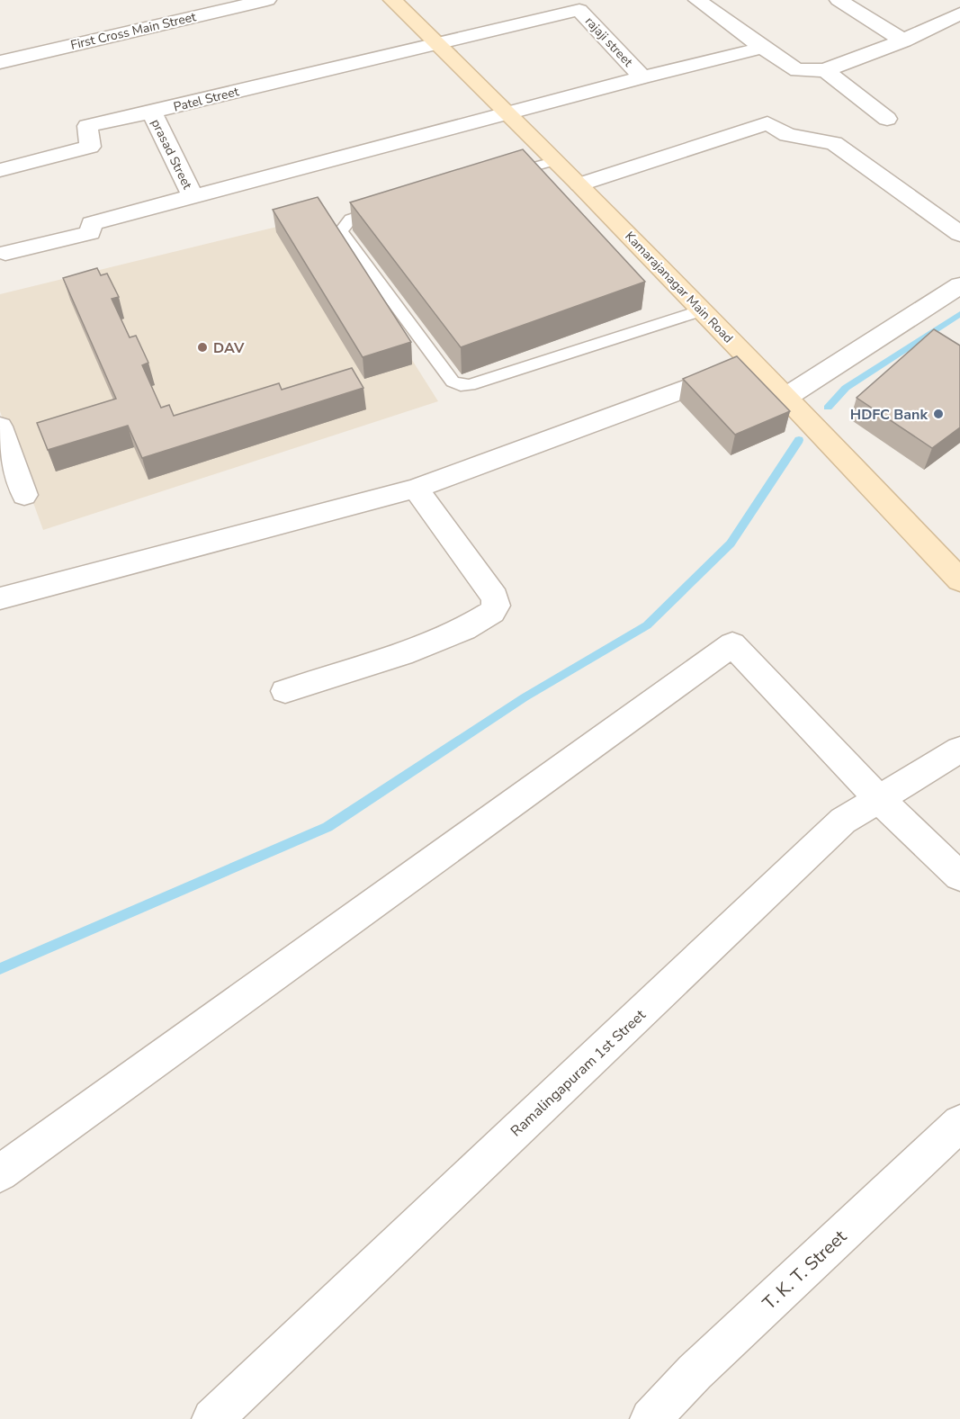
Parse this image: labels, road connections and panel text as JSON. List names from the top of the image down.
{
  "streets": {
    "main road": ["Kamarajanagar Main Road"],
    "street": [
      "First Cross Main Street",
      "rajaji street",
      "Patel Street",
      "prasad Street",
      "Ramalingapuram 1st Street",
      "T. K. T. Street"
    ]
  },
  "crossings": [
    ["rajaji street", "Patel Street"],
    ["rajaji street", "prasad Street"],
    ["rajaji street", "Kamarajanagar Main Road"],
    ["Patel Street", "prasad Street"],
    ["Patel Street", "Kamarajanagar Main Road"]
  ],
  "places": ["DAV", "HDFC Bank"]
}
